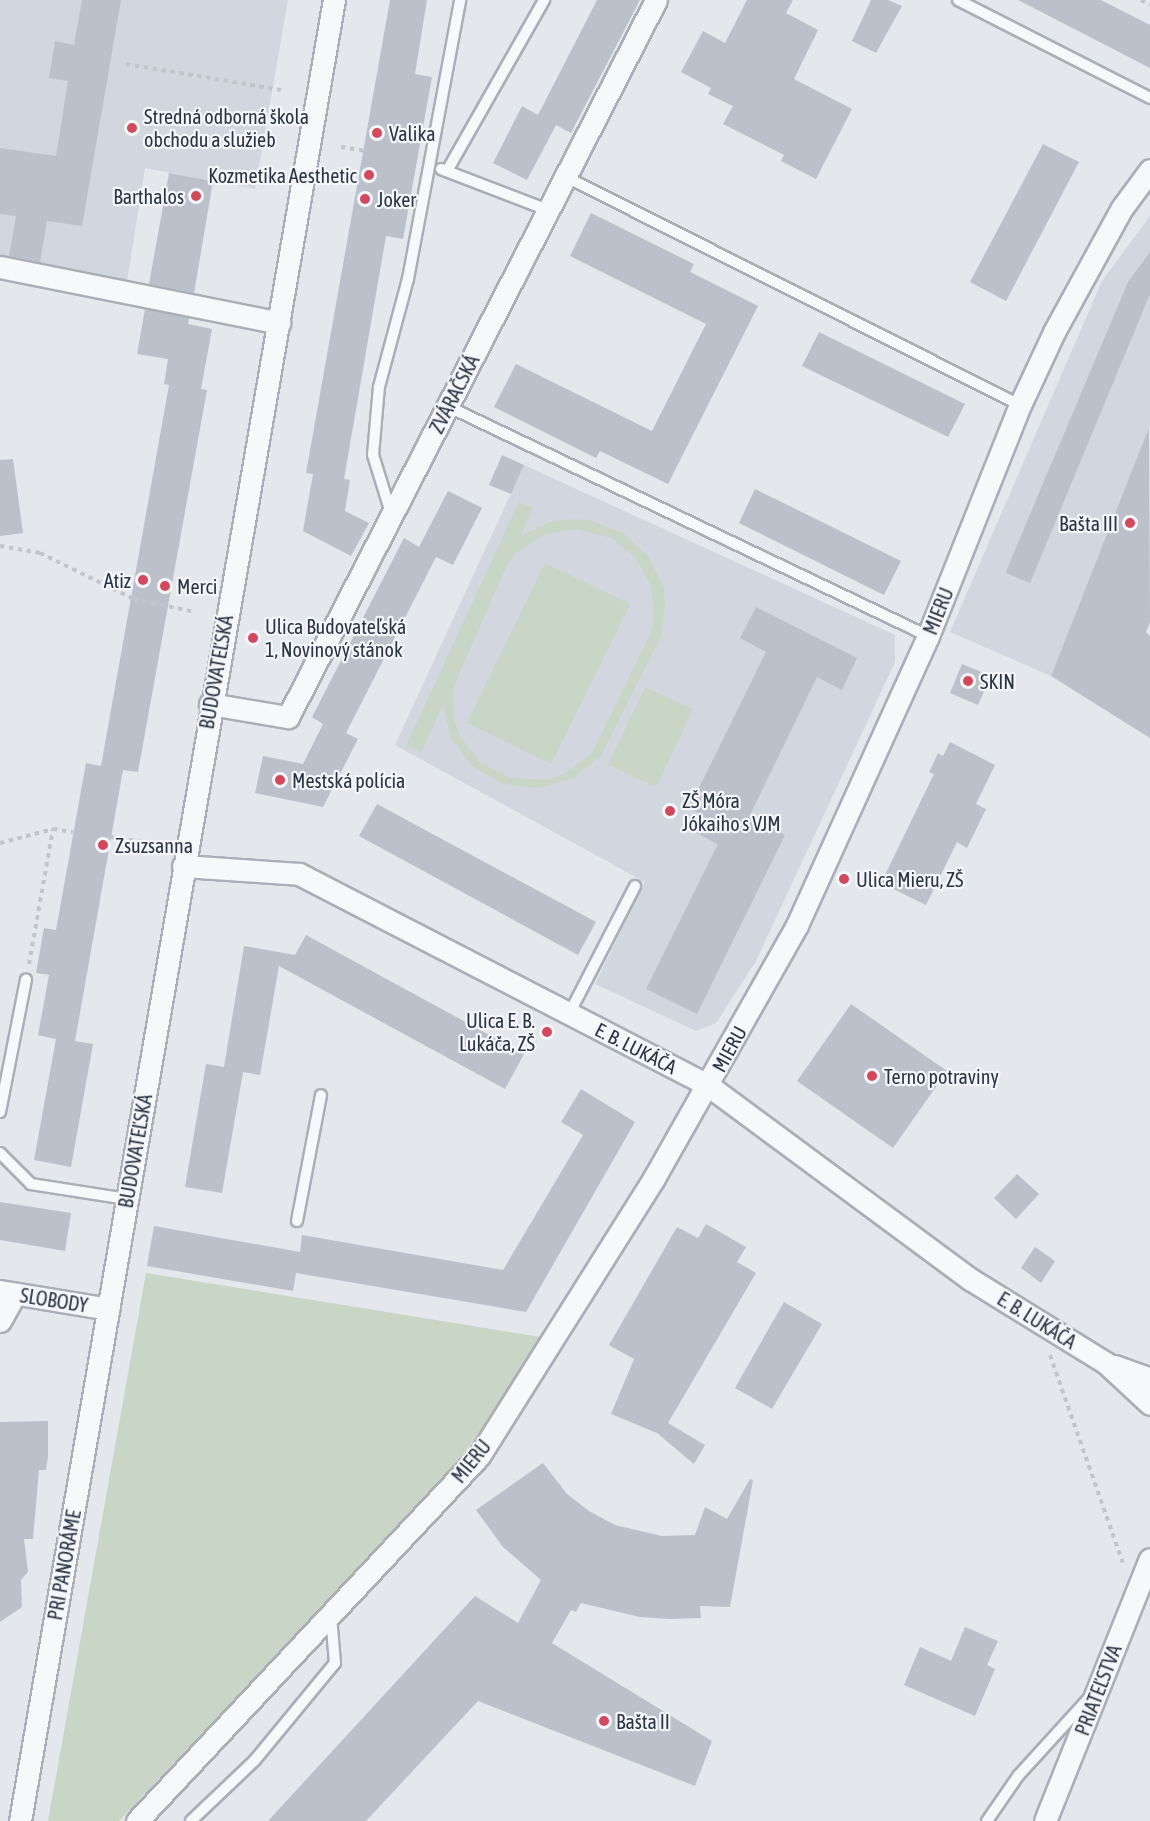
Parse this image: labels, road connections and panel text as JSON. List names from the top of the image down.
{
  "streets": {
    "street": [
      "ZVÁRAČSKÁ",
      "MIERU",
      "BUDOVATEĽSKÁ",
      "E. B. LUKÁČA",
      "SLOBODY",
      "PRI PANORÁME",
      "PRIATEĽSTVA"
    ]
  },
  "crossings": [
    ["ZVÁRAČSKÁ", "BUDOVATEĽSKÁ"],
    ["MIERU", "E. B. LUKÁČA"],
    ["BUDOVATEĽSKÁ", "E. B. LUKÁČA"],
    ["BUDOVATEĽSKÁ", "SLOBODY"],
    ["BUDOVATEĽSKÁ", "PRI PANORÁME"],
    ["SLOBODY", "PRI PANORÁME"]
  ],
  "places": [
    "Stredná odborná škola obchodu a služieb",
    "Valika",
    "Kozmetika Aesthetic",
    "Barthalos",
    "Joker",
    "Bašta III",
    "Atiz",
    "Merci",
    "Ulica Budovateľská 1, Novinový stánok",
    "SKIN",
    "Mestská polícia",
    "ZŠ Móra Jókaiho s VJM",
    "Zsuzsanna",
    "Ulica Mieru, ZŠ",
    "Ulica E. B. Lukáča, ZŠ",
    "Terno potraviny",
    "Bašta II"
  ]
}
